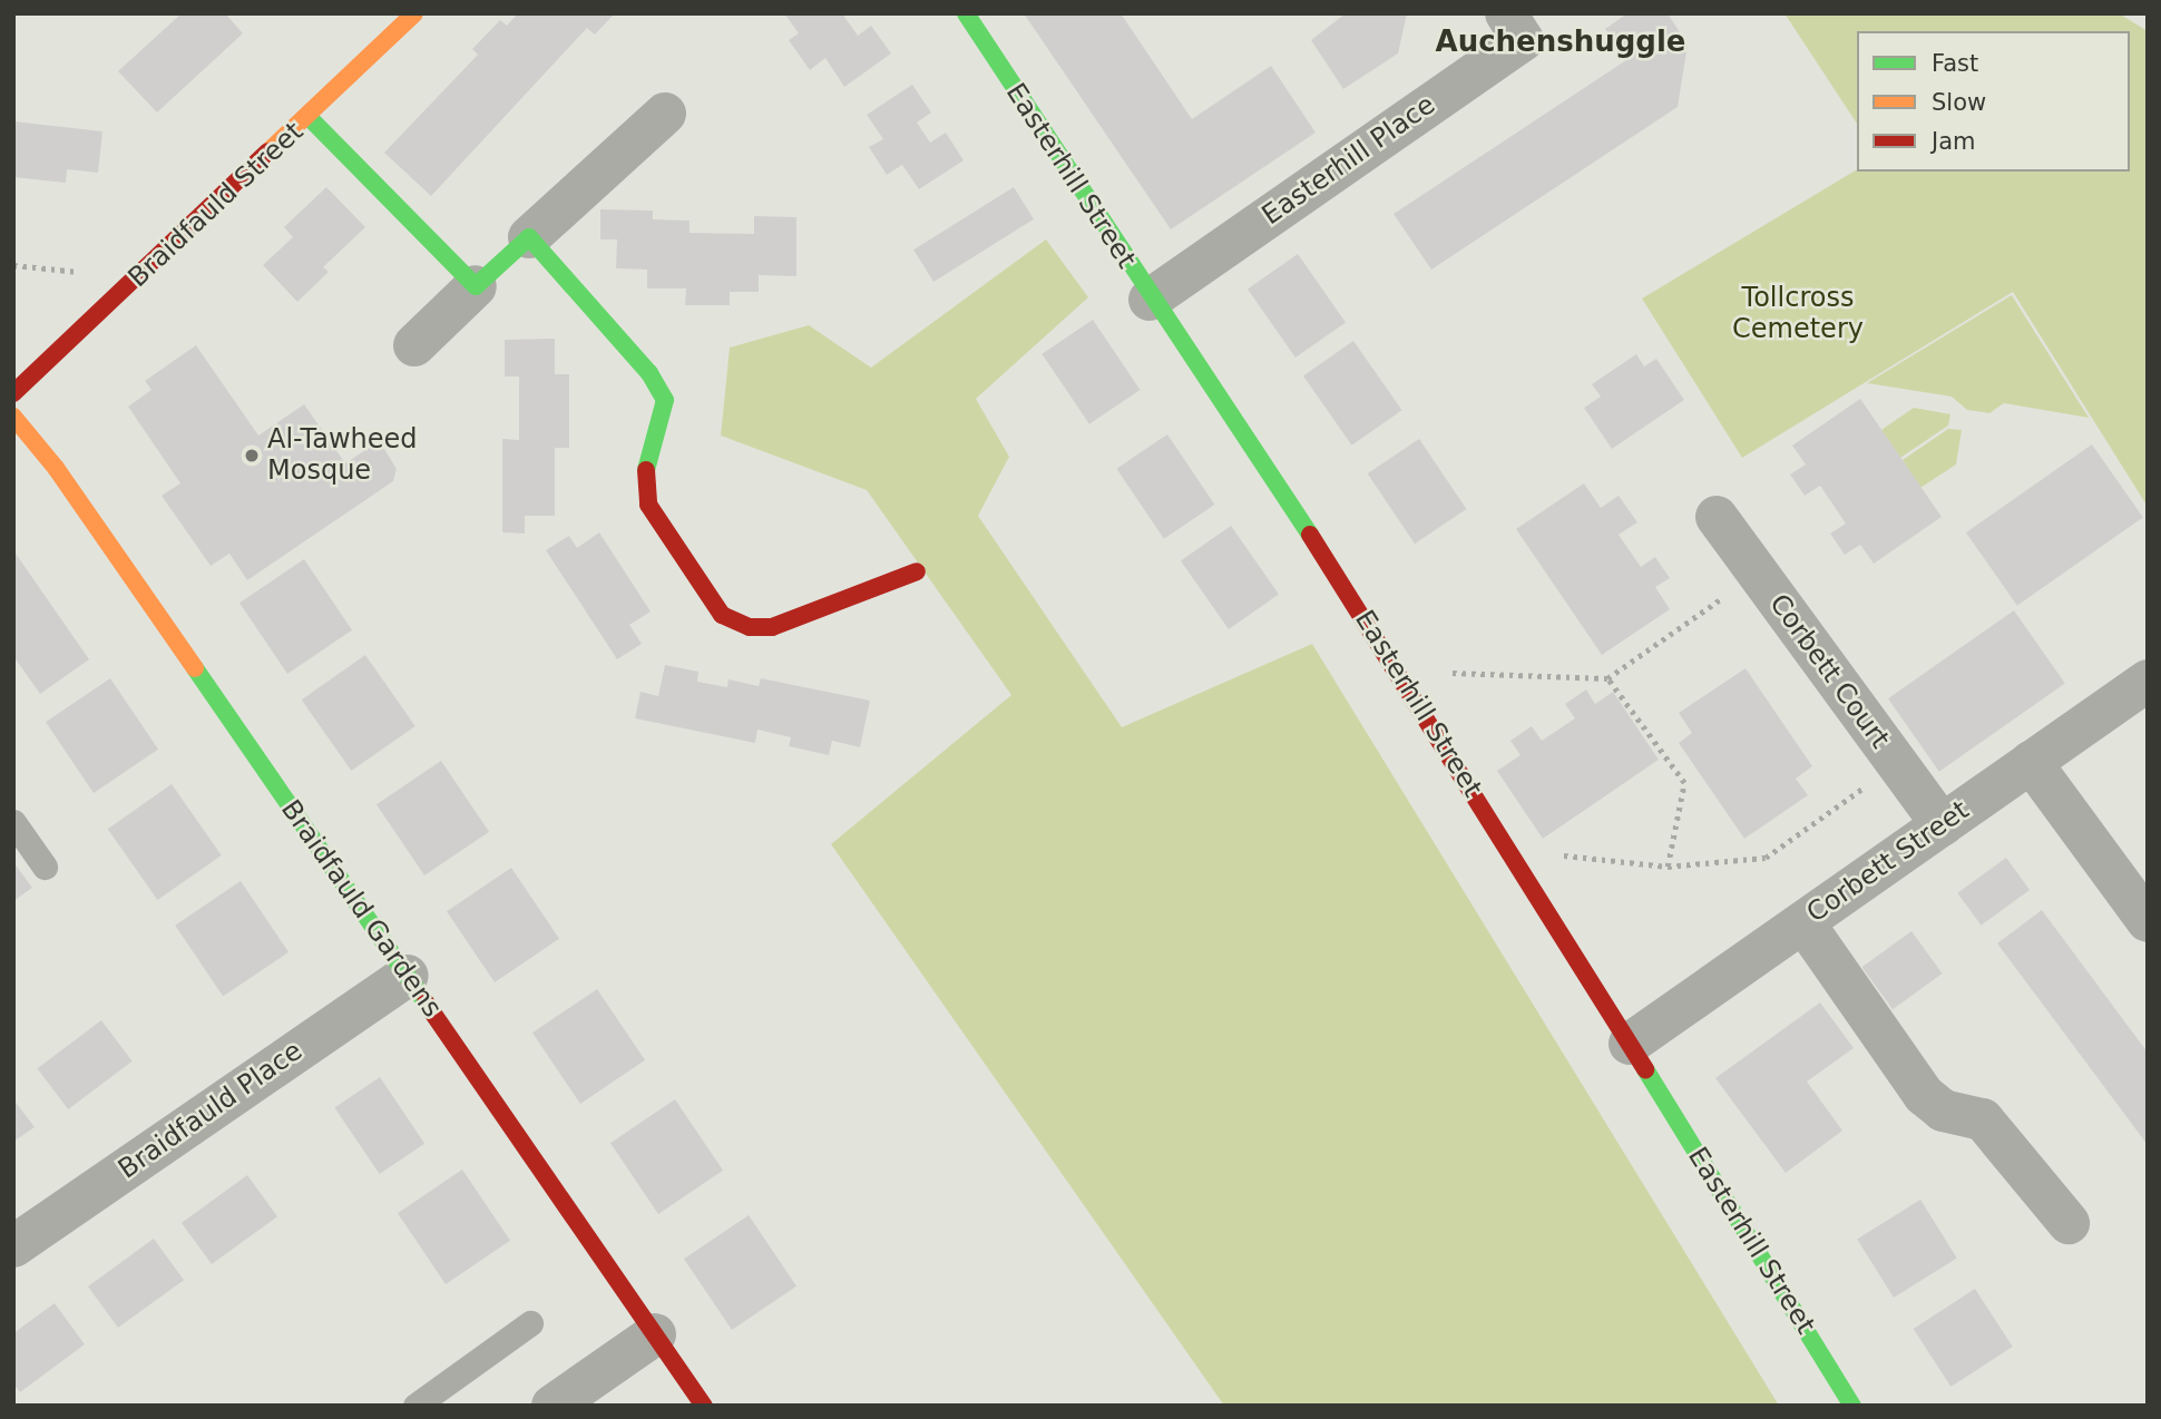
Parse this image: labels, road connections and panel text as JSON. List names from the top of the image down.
{
  "streets": {
    "street": [
      "Easterhill Place",
      "Easterhill Street",
      "Braidfauld Street",
      "Corbett Court",
      "Corbett Street",
      "Braidfauld Gardens",
      "Braidfauld Place"
    ]
  },
  "crossings": [
    ["Easterhill Place", "Easterhill Street"],
    ["Easterhill Street", "Corbett Street"],
    ["Corbett Court", "Corbett Street"],
    ["Braidfauld Gardens", "Braidfauld Place"]
  ],
  "districts": ["Auchenshuggle"],
  "parks": ["Tollcross Cemetery"],
  "places": ["Al-Tawheed Mosque"],
  "legend": ["Fast", "Slow", "Jam"]
}
